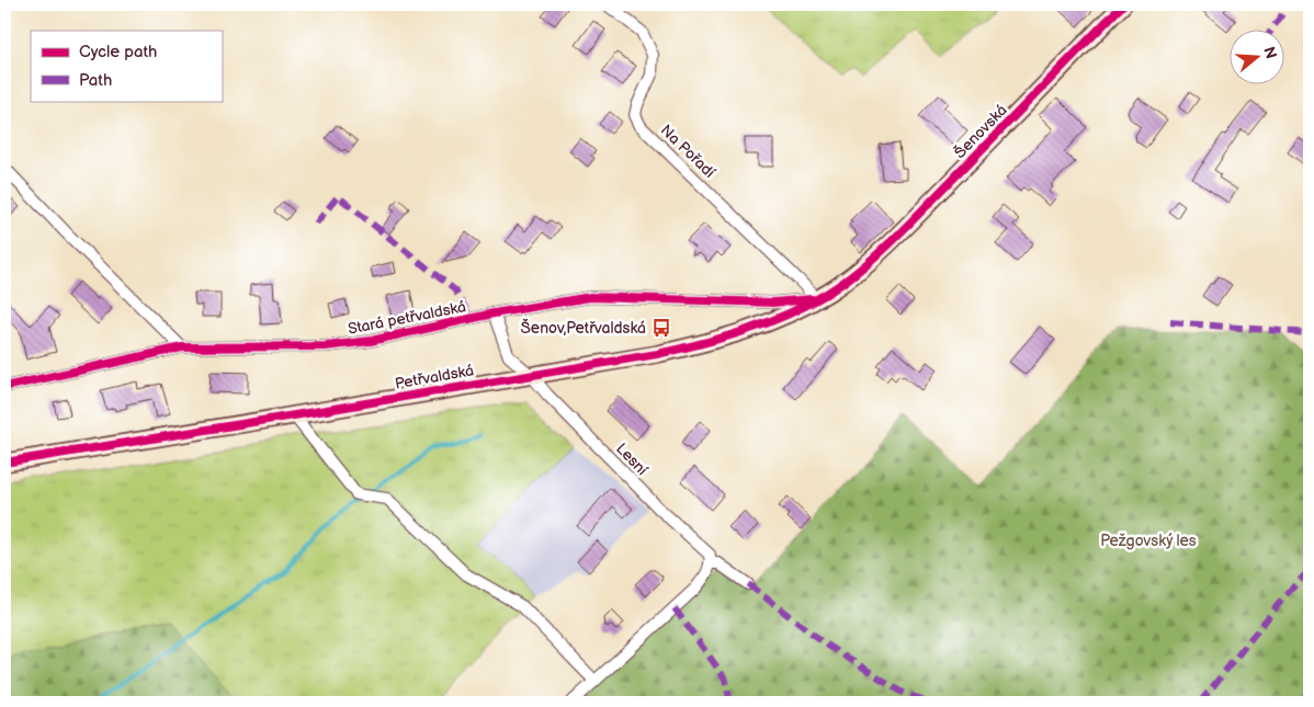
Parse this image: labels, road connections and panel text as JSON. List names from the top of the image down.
{
  "streets": {
    "main road": ["Šenovská", "Petřvaldská"],
    "street": ["Na Pořadí", "Stará petřvaldská", "Lesní"]
  },
  "crossings": [
    ["Šenovská", "Petřvaldská"],
    ["Na Pořadí", "Stará petřvaldská"],
    ["Na Pořadí", "Petřvaldská"],
    ["Stará petřvaldská", "Petřvaldská"],
    ["Petřvaldská", "Lesní"]
  ],
  "parks": ["Pežgovský les"],
  "places": {
    "bus stop": ["Šenov,Petřvaldská"]
  },
  "legend": ["Cycle path", "Path"],
  "north": "right"
}
